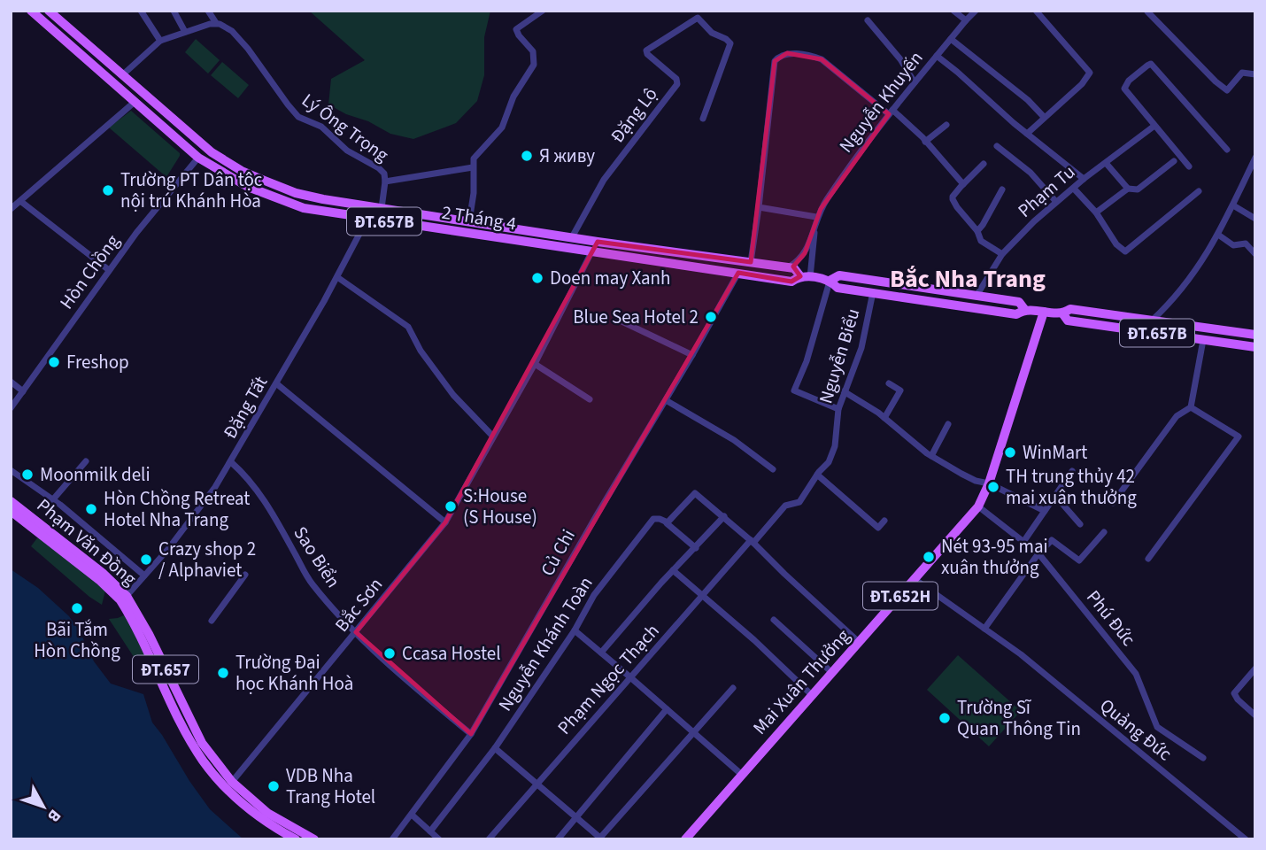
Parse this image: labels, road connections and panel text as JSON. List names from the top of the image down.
{
  "streets": {
    "main road": [
      "2 Tháng 4",
      "ĐT.657B",
      "Phạm Văn Đồng",
      "ĐT.652H",
      "ĐT.657",
      "Mai Xuân Thưởng"
    ],
    "street": [
      "Nguyễn Khuyến",
      "Đặng Lộ",
      "Lý Ông Trọng",
      "Phạm Tu",
      "Hòn Chồng",
      "Nguyễn Biểu",
      "Đặng Tất",
      "Củ Chi",
      "Sao Biển",
      "Bắc Sơn",
      "Phú Đức",
      "Nguyễn Khánh Toàn",
      "Phạm Ngọc Thạch",
      "Quảng Đức"
    ]
  },
  "crossings": [
    ["Nguyễn Khuyến", "2 Tháng 4"],
    ["Đặng Lộ", "2 Tháng 4"],
    ["Lý Ông Trọng", "2 Tháng 4"],
    ["Phạm Tu", "2 Tháng 4"],
    ["2 Tháng 4", "Hòn Chồng"],
    ["2 Tháng 4", "Nguyễn Biểu"],
    ["2 Tháng 4", "Đặng Tất"],
    ["2 Tháng 4", "Củ Chi"],
    ["2 Tháng 4", "Bắc Sơn"],
    ["2 Tháng 4", "Mai Xuân Thưởng"],
    ["Nguyễn Biểu", "Phạm Ngọc Thạch"],
    ["Đặng Tất", "Phạm Văn Đồng"],
    ["Đặng Tất", "Sao Biển"],
    ["Phạm Văn Đồng", "Bắc Sơn"],
    ["Củ Chi", "Sao Biển"],
    ["Sao Biển", "Bắc Sơn"],
    ["Phú Đức", "Mai Xuân Thưởng"],
    ["Mai Xuân Thưởng", "Quảng Đức"]
  ],
  "districts": ["Bắc Nha Trang"],
  "places": [
    "Я живу",
    "Trường PT Dân tộc nội trú Khánh Hòa",
    "Doen may Xanh",
    "Blue Sea Hotel 2",
    "Freshop",
    "WinMart",
    "Moonmilk deli",
    "TH trung thủy 42 mai xuân thưởng",
    "S:House (S House)",
    "Hòn Chồng Retreat Hotel Nha Trang",
    "Nét 93-95 mai xuân thưởng",
    "Crazy shop 2 / Alphaviet",
    "Bãi Tắm Hòn Chồng",
    "Ccasa Hostel",
    "Trường Đại học Khánh Hoà",
    "Trường Sĩ Quan Thông Tin",
    "VDB Nha Trang Hotel"
  ],
  "north": "bottom right"
}
